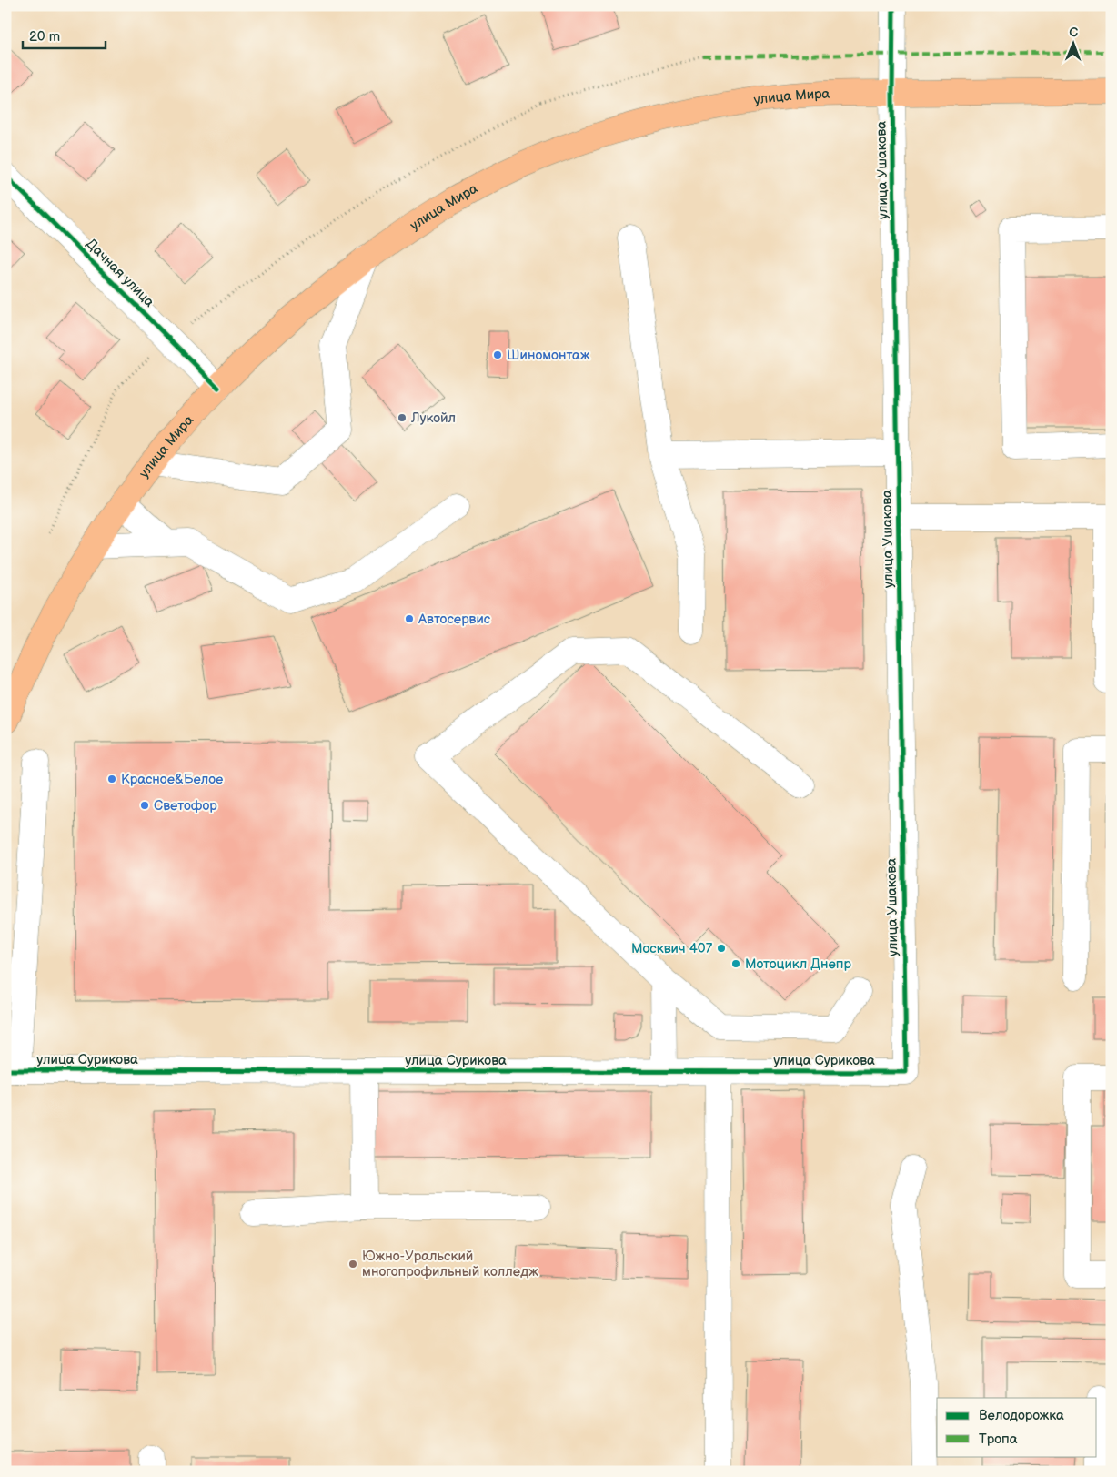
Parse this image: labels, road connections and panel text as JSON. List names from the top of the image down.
{
  "streets": {
    "main road": ["улица Мира"],
    "street": ["улица Ушакова", "Дачная улица", "улица Сурикова"]
  },
  "crossings": [
    ["улица Мира", "улица Ушакова"],
    ["улица Мира", "Дачная улица"],
    ["улица Ушакова", "улица Сурикова"]
  ],
  "places": [
    "Шиномонтаж",
    "Лукойл",
    "Автосервис",
    "Красное&Белое",
    "Светофор",
    "Москвич 407",
    "Мотоцикл Днепр",
    "Южно-Уральский многопрофильный колледж"
  ],
  "legend": ["Велодорожка", "Тропа"],
  "scale_bar": "20 m",
  "north": "top"
}
